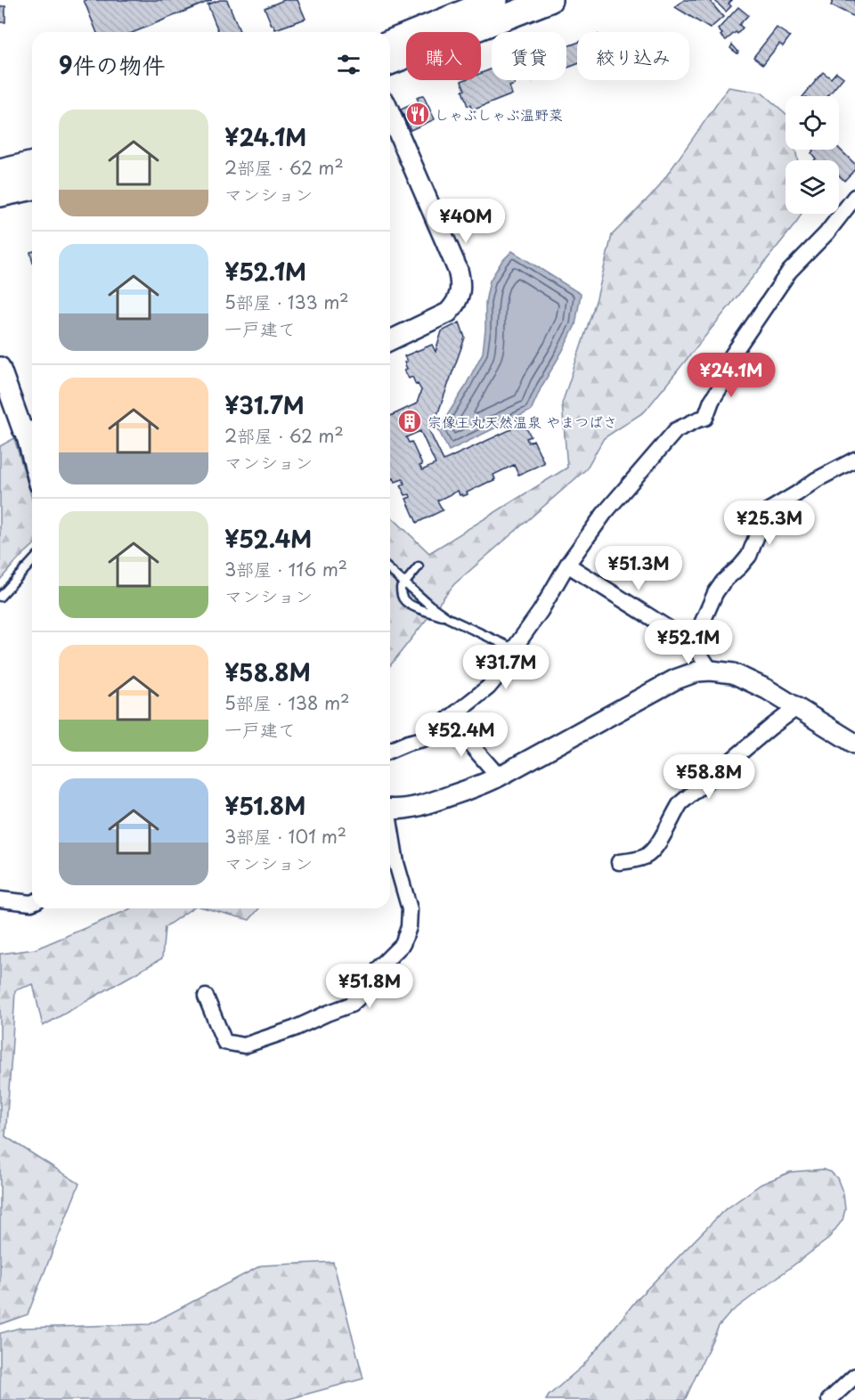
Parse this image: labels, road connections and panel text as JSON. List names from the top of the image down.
{
  "places": {
    "restaurant": ["しゃぶしゃぶ温野菜"],
    "building": ["宗像王丸天然温泉 やまつばさ"]
  },
  "page": {
    "chip": ["購入", "賃貸", "絞り込み"],
    "heading": "9件の物件",
    "list": [
      {
        "name": "¥24.1M",
        "note": "2部屋 · 62 m² · マンション"
      },
      {
        "name": "¥52.1M",
        "note": "5部屋 · 133 m² · 一戸建て"
      },
      {
        "name": "¥31.7M",
        "note": "2部屋 · 62 m² · マンション"
      },
      {
        "name": "¥52.4M",
        "note": "3部屋 · 116 m² · マンション"
      },
      {
        "name": "¥58.8M",
        "note": "5部屋 · 138 m² · 一戸建て"
      },
      {
        "name": "¥51.8M",
        "note": "3部屋 · 101 m² · マンション"
      }
    ],
    "price": [
      "¥40M",
      "¥24.1M",
      "¥25.3M",
      "¥51.3M",
      "¥52.1M",
      "¥31.7M",
      "¥52.4M",
      "¥58.8M",
      "¥51.8M"
    ]
  }
}
